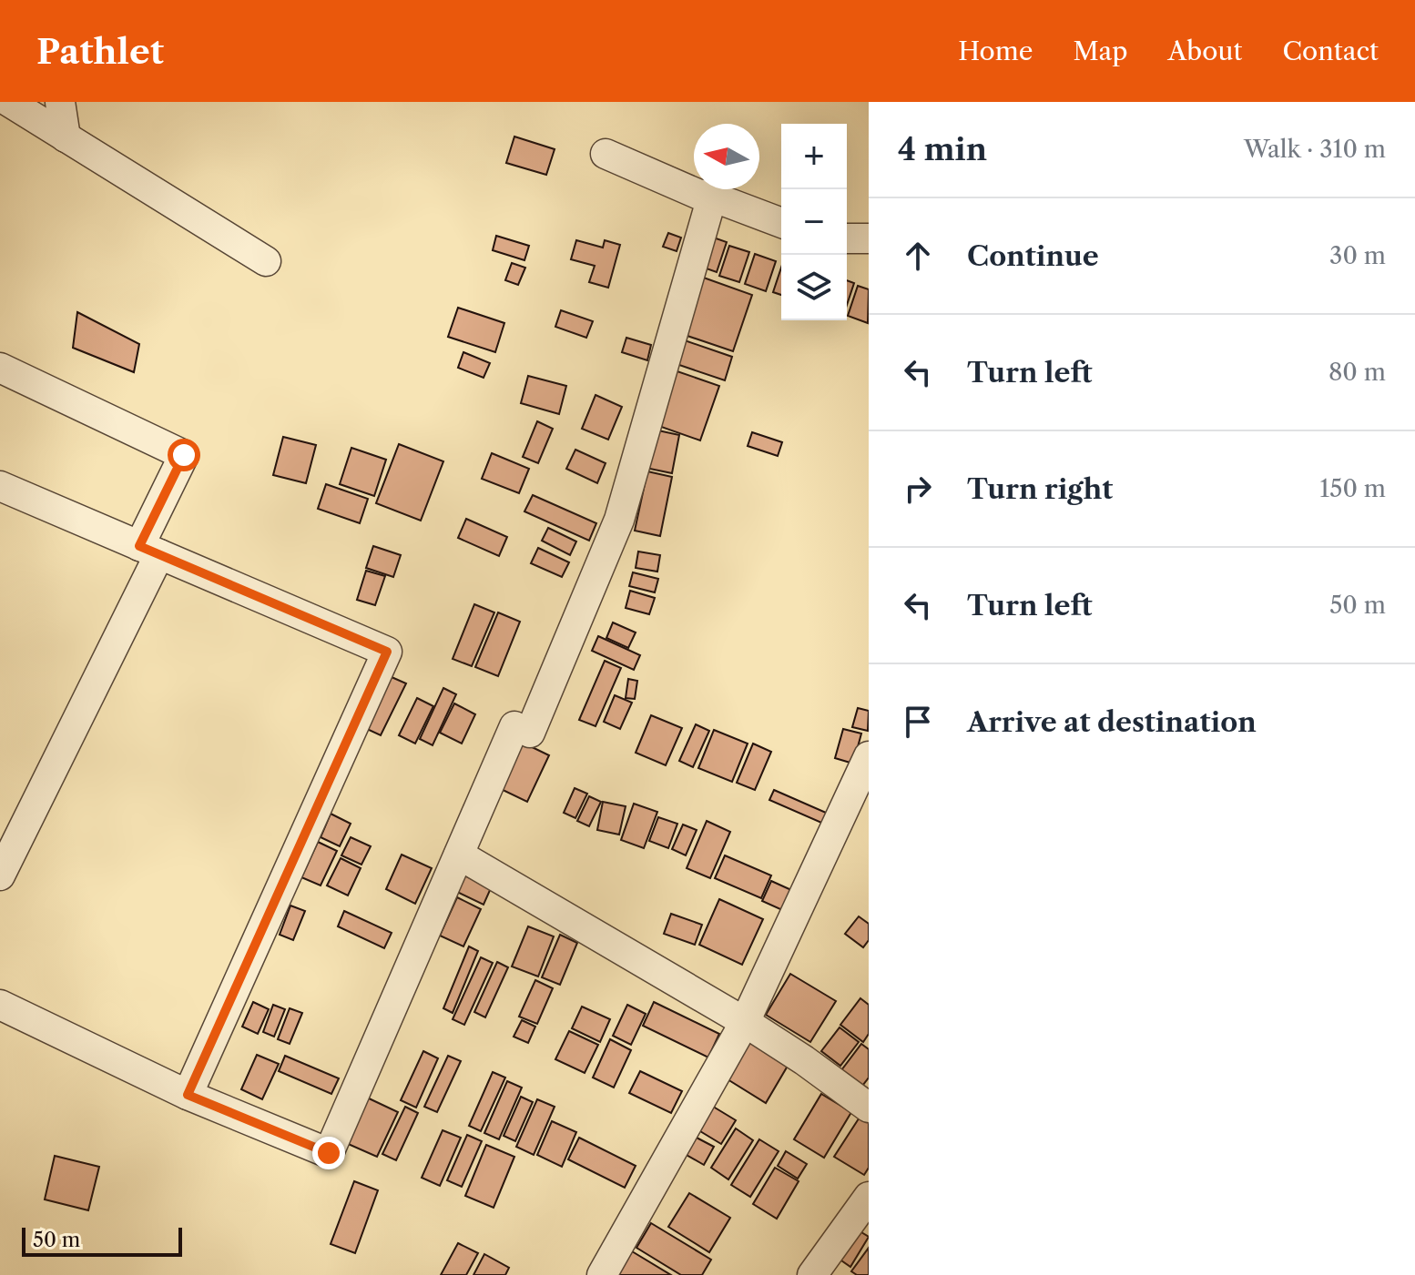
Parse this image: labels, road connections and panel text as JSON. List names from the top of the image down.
{
  "scale_bar": "50 m",
  "north": "left",
  "page": {
    "header": "Pathlet",
    "nav": [
      "Home",
      "Map",
      "About",
      "Contact"
    ],
    "heading": ["4 min", "Walk · 310 m"],
    "map_buttons": ["+", "−"],
    "list": [
      ["Continue", "30 m"],
      ["Turn left", "80 m"],
      ["Turn right", "150 m"],
      ["Turn left", "50 m"],
      "Arrive at destination"
    ],
    "scale": "50 m"
  }
}
